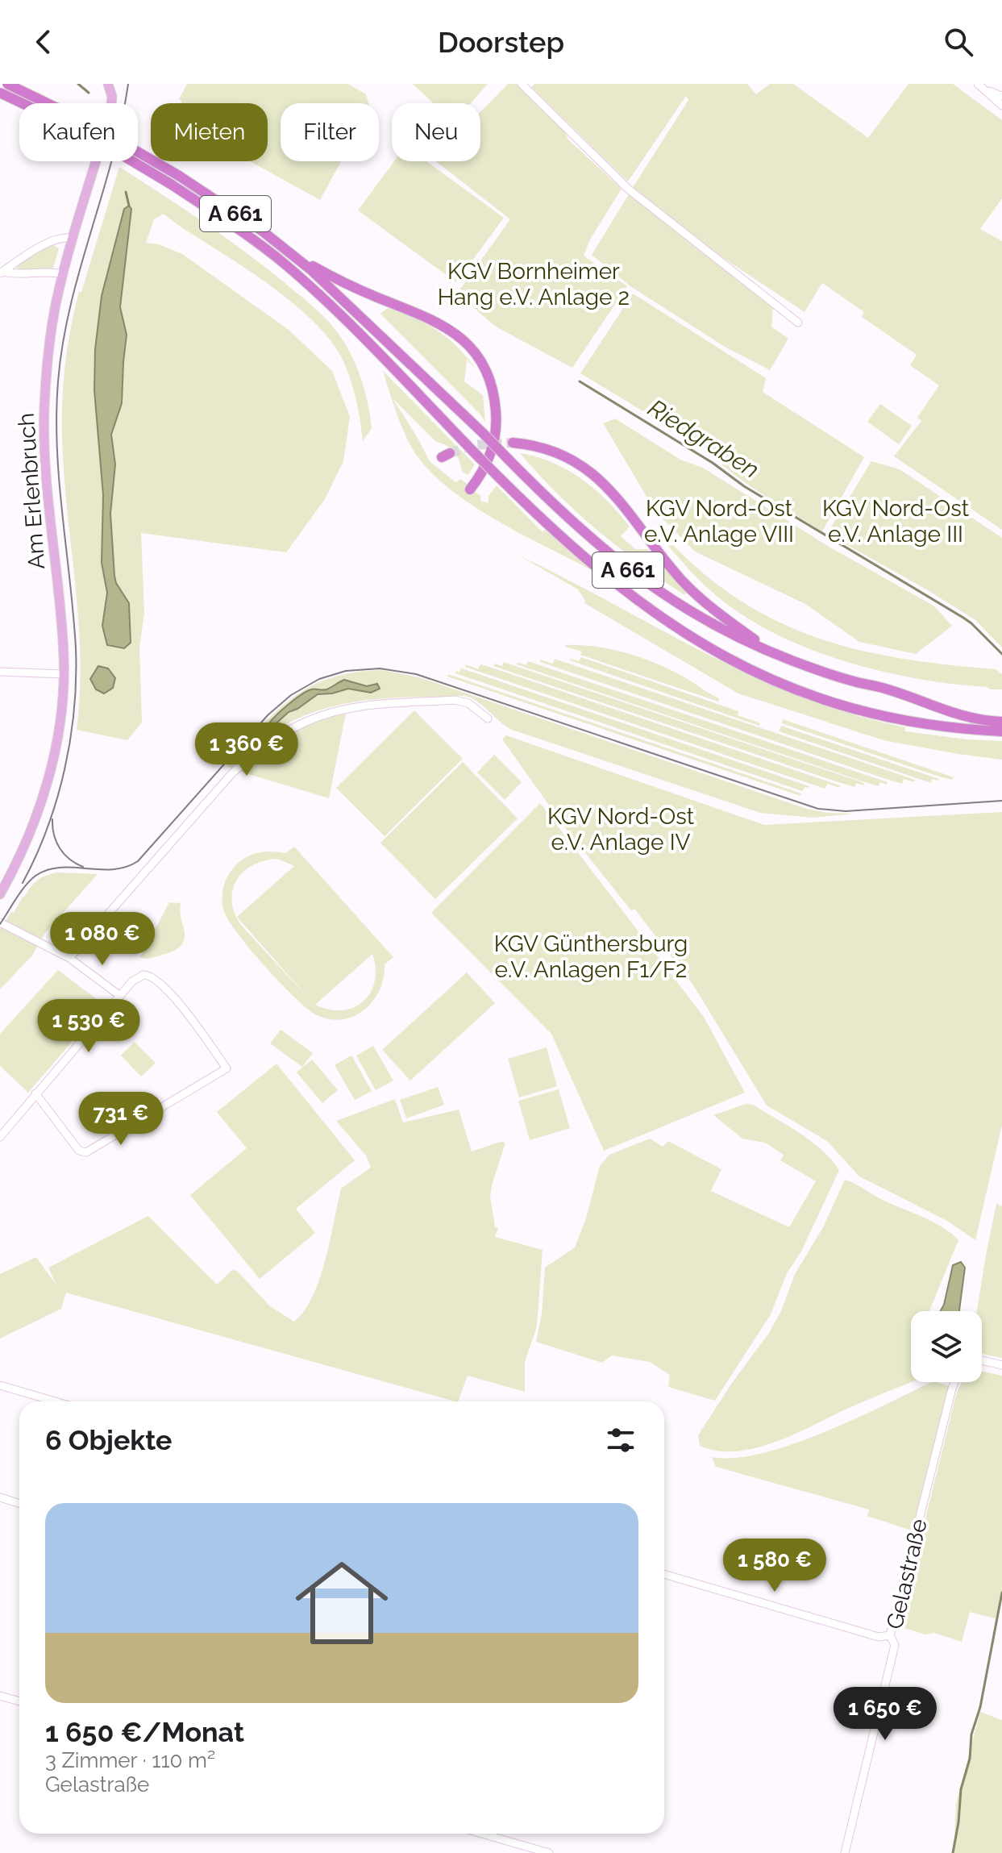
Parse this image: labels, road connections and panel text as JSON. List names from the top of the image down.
{
  "streets": {
    "highway": ["A 661"],
    "main road": ["Am Erlenbruch"],
    "street": ["Gelastraße"]
  },
  "water": ["Riedgraben"],
  "parks": [
    "KGV Bornheimer Hang e.V. Anlage 2",
    "KGV Nord-Ost e.V. Anlage VIII",
    "KGV Nord-Ost e.V. Anlage III",
    "KGV Nord-Ost e.V. Anlage IV",
    "KGV Günthersburg e.V. Anlagen F1/F2"
  ],
  "page": {
    "header": "Doorstep",
    "chip": [
      "Kaufen",
      "Mieten",
      "Filter",
      "Neu"
    ],
    "price": [
      "1 360 €",
      "1 080 €",
      "1 530 €",
      "731 €",
      "1 580 €",
      "1 650 €"
    ],
    "heading": "6 Objekte",
    "list": [
      {
        "name": "1 650 €/Monat",
        "note": "3 Zimmer · 110 m² · Gelastraße"
      }
    ]
  }
}
